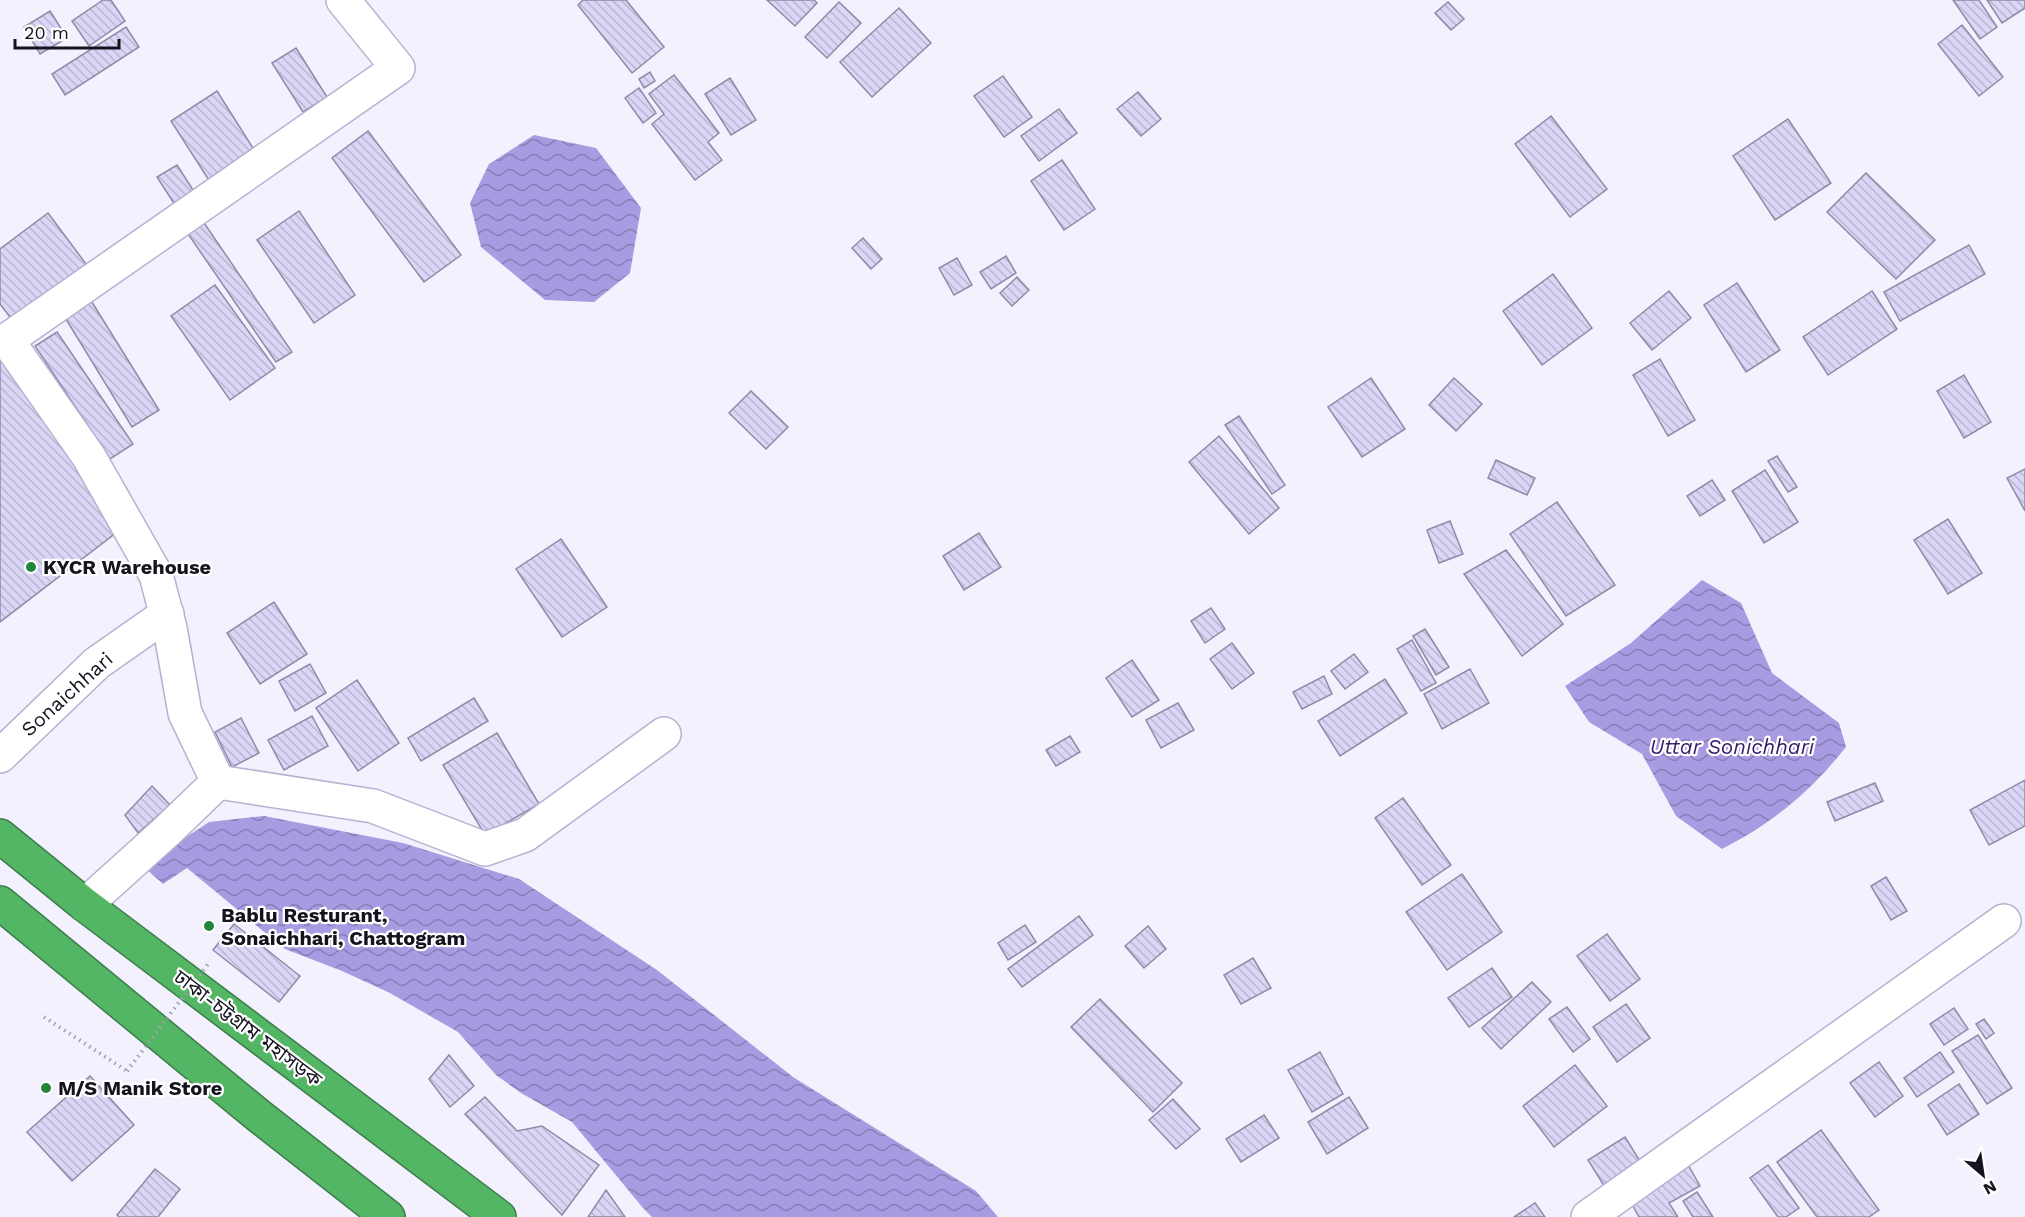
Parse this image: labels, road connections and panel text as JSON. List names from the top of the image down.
{
  "streets": {
    "highway": ["ঢাকা-চট্টগ্রাম মহাসড়ক"],
    "street": ["Sonaichhari"]
  },
  "water": ["Uttar Sonichhari"],
  "places": ["KYCR Warehouse", "Bablu Resturant, Sonaichhari, Chattogram", "M/S Manik Store"],
  "scale_bar": "20 m",
  "north": "bottom right"
}
